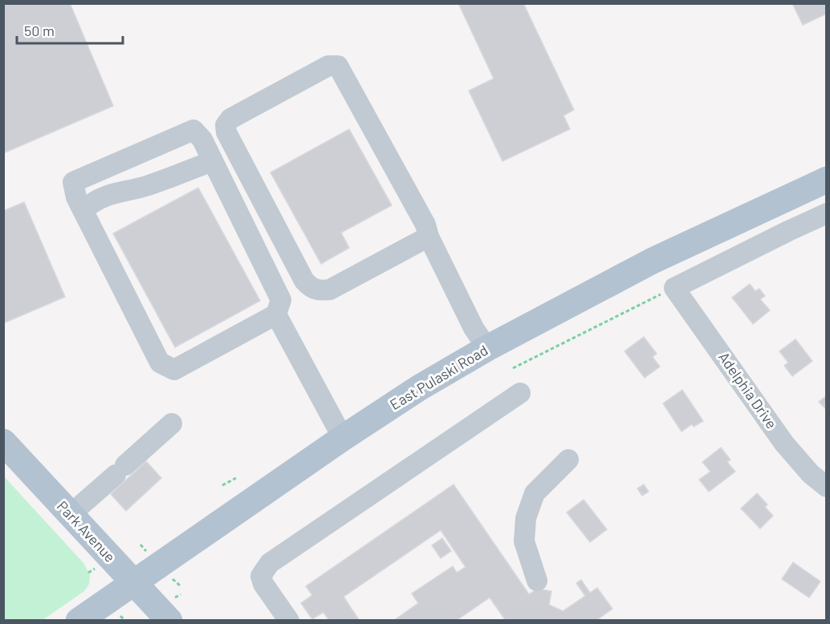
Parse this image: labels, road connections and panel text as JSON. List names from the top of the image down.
{
  "streets": {
    "main road": ["East Pulaski Road", "Park Avenue"],
    "street": ["Adelphia Drive"]
  },
  "crossings": [
    ["East Pulaski Road", "Park Avenue"]
  ],
  "scale_bar": "50 m"
}
